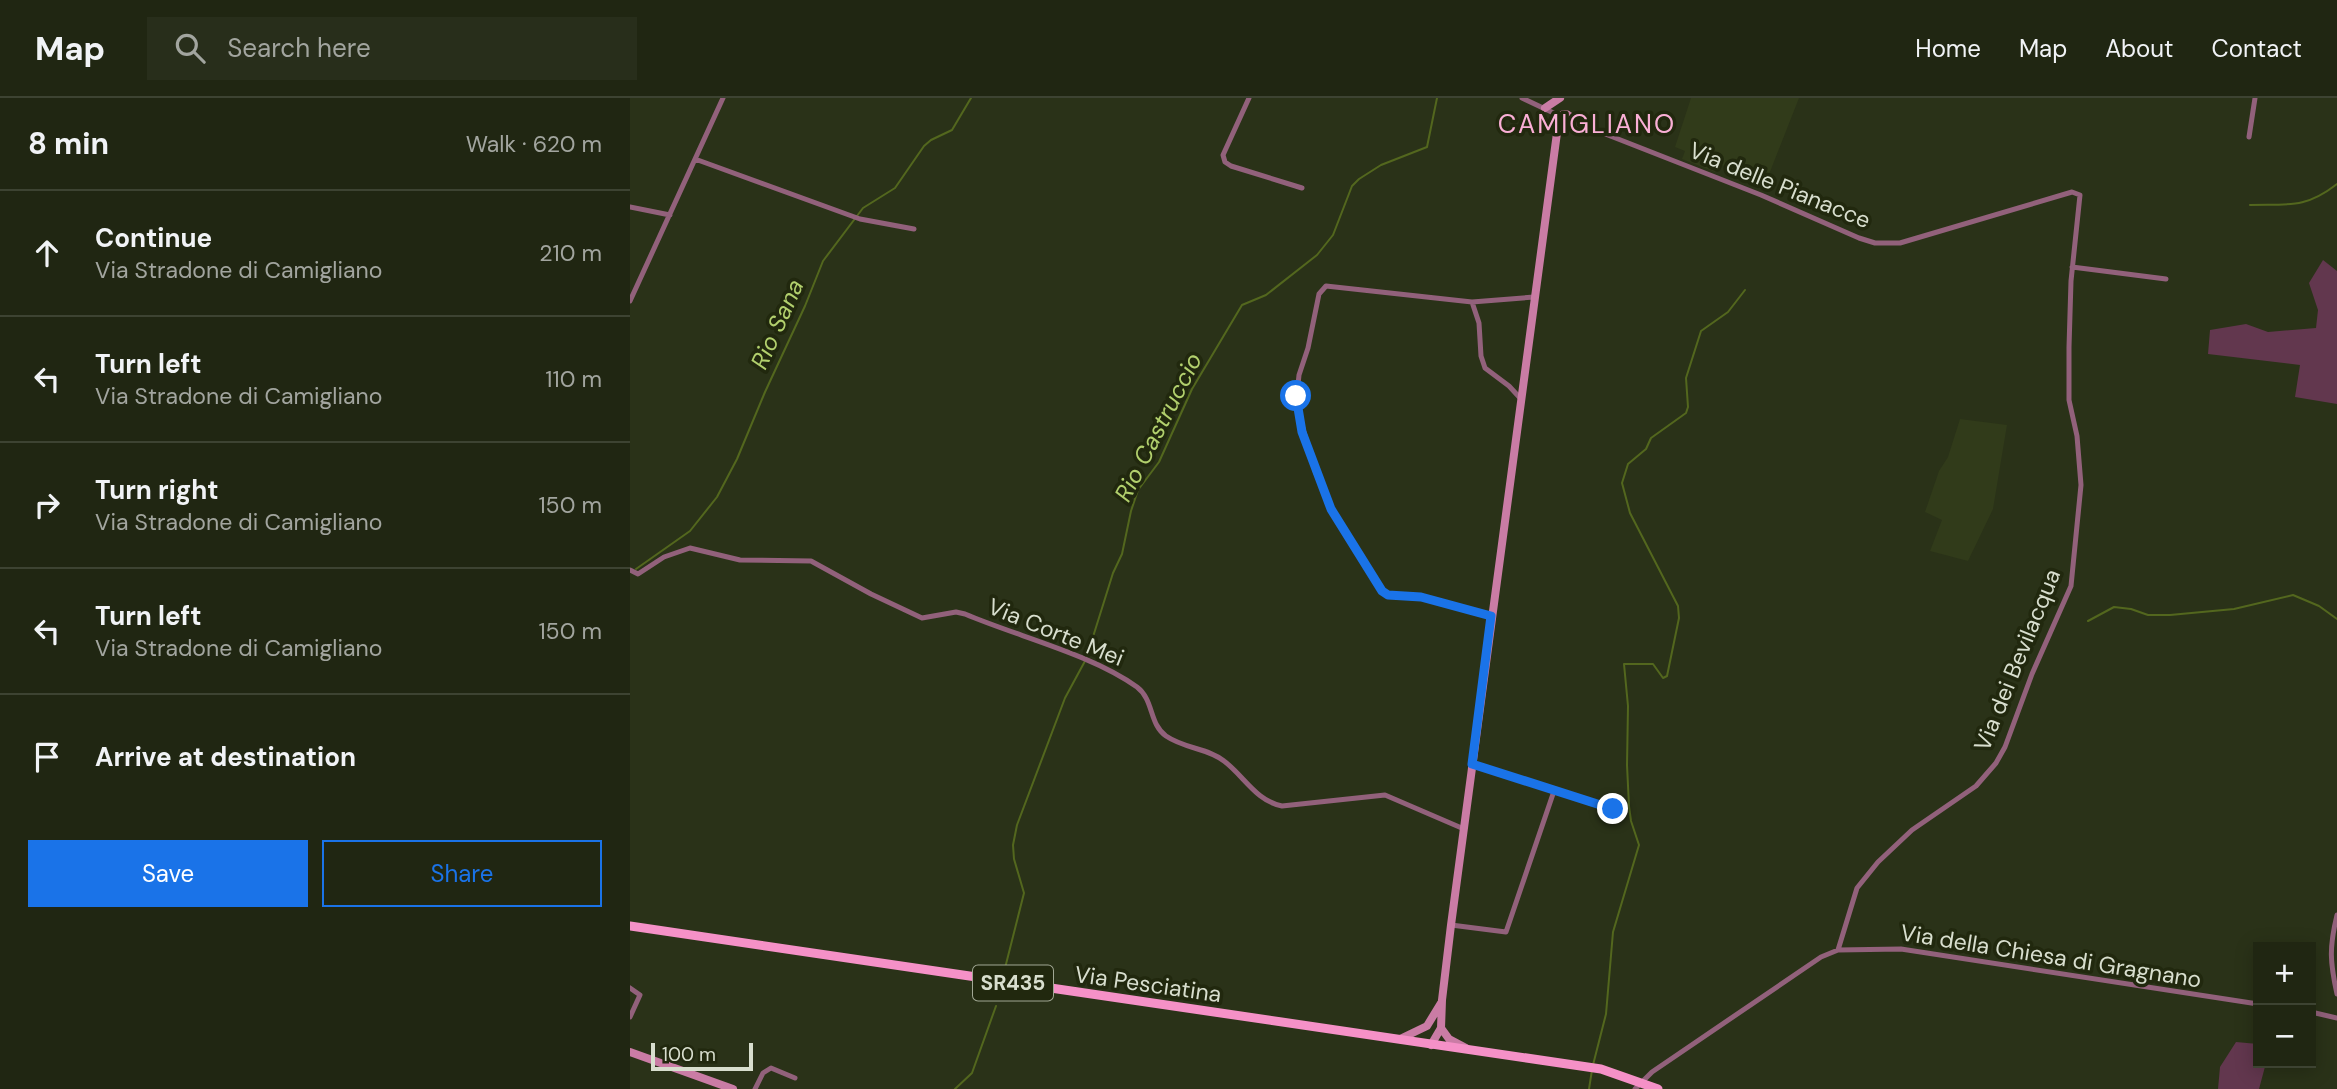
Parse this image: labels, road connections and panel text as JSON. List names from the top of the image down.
{
  "streets": {
    "main road": ["SR435", "Via Pesciatina"],
    "street": [
      "Via delle Pianacce",
      "Via Corte Mei",
      "Via dei Bevilacqua",
      "Via della Chiesa di Gragnano"
    ]
  },
  "crossings": [
    ["Via delle Pianacce", "Via dei Bevilacqua"],
    ["Via dei Bevilacqua", "Via della Chiesa di Gragnano"]
  ],
  "districts": ["CAMIGLIANO"],
  "water": ["Rio Sana", "Rio Castruccio"],
  "scale_bar": "100 m",
  "page": {
    "header": "Map",
    "search": "Search here",
    "nav": [
      "Home",
      "Map",
      "About",
      "Contact"
    ],
    "heading": ["8 min", "Walk · 620 m"],
    "list": [
      ["Continue", "Via Stradone di Camigliano", "210 m"],
      ["Turn left", "Via Stradone di Camigliano", "110 m"],
      ["Turn right", "Via Stradone di Camigliano", "150 m"],
      ["Turn left", "Via Stradone di Camigliano", "150 m"],
      "Arrive at destination"
    ],
    "buttons": ["Save", "Share"],
    "map_buttons": ["+", "−"],
    "scale": "100 m"
  }
}
